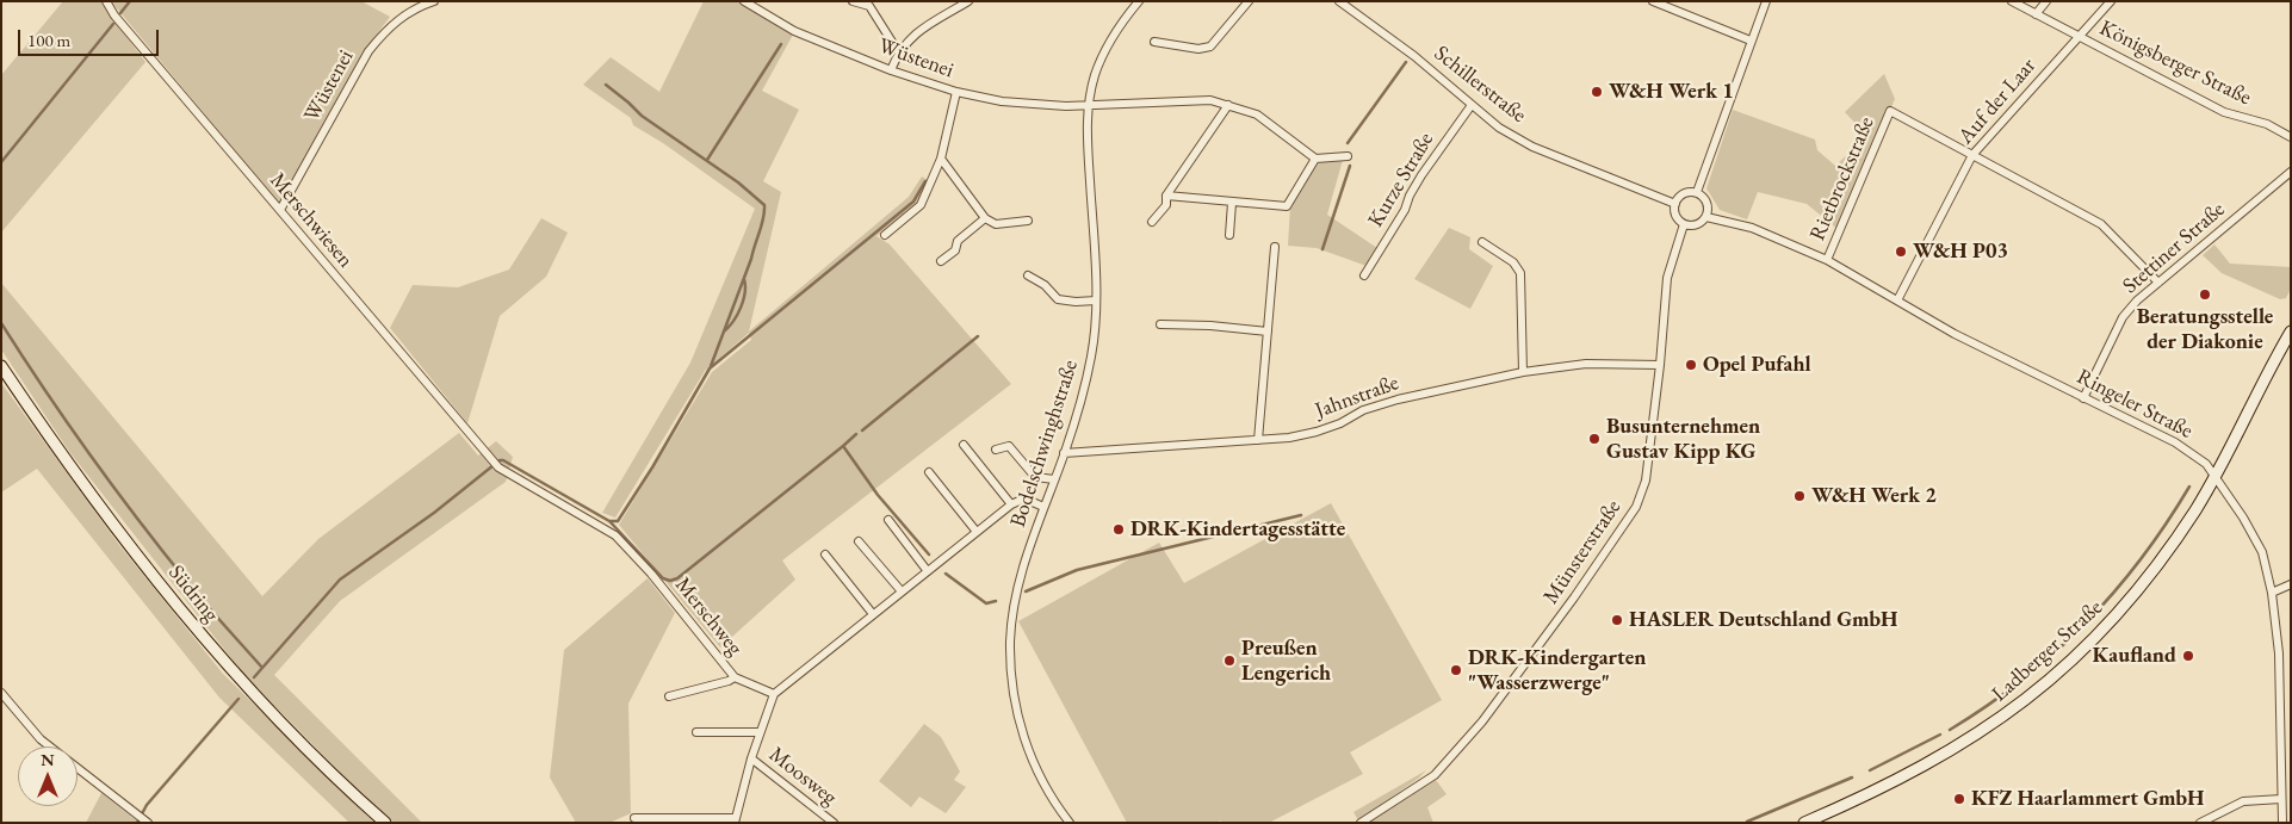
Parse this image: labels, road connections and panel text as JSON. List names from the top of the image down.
{
  "streets": {
    "main road": ["Südring", "Ladberger Straße"],
    "street": [
      "Wüstenei",
      "Königsberger Straße",
      "Schillerstraße",
      "Auf der Laar",
      "Rietbrockstraße",
      "Kurze Straße",
      "Merschwiesen",
      "Stettiner Straße",
      "Jahnstraße",
      "Ringeler Straße",
      "Bodelschwinghstraße",
      "Münsterstraße",
      "Merschweg",
      "Moosweg"
    ]
  },
  "crossings": [
    ["Wüstenei", "Merschwiesen"],
    ["Wüstenei", "Bodelschwinghstraße"],
    ["Königsberger Straße", "Auf der Laar"],
    ["Schillerstraße", "Kurze Straße"],
    ["Schillerstraße", "Ringeler Straße"],
    ["Schillerstraße", "Münsterstraße"],
    ["Auf der Laar", "Rietbrockstraße"],
    ["Auf der Laar", "Ringeler Straße"],
    ["Rietbrockstraße", "Ringeler Straße"],
    ["Merschwiesen", "Merschweg"],
    ["Stettiner Straße", "Ringeler Straße"],
    ["Jahnstraße", "Bodelschwinghstraße"],
    ["Jahnstraße", "Münsterstraße"],
    ["Ringeler Straße", "Münsterstraße"],
    ["Ringeler Straße", "Ladberger Straße"]
  ],
  "places": [
    "W&H Werk 1",
    "W&H P03",
    "Beratungsstelle der Diakonie",
    "Opel Pufahl",
    "Busunternehmen Gustav Kipp KG",
    "W&H Werk 2",
    "DRK-Kindertagesstätte",
    "HASLER Deutschland GmbH",
    "Kaufland",
    "Preußen Lengerich",
    "DRK-Kindergarten \"Wasserzwerge\"",
    "KFZ Haarlammert GmbH"
  ],
  "scale_bar": "100 m",
  "north": "top"
}
